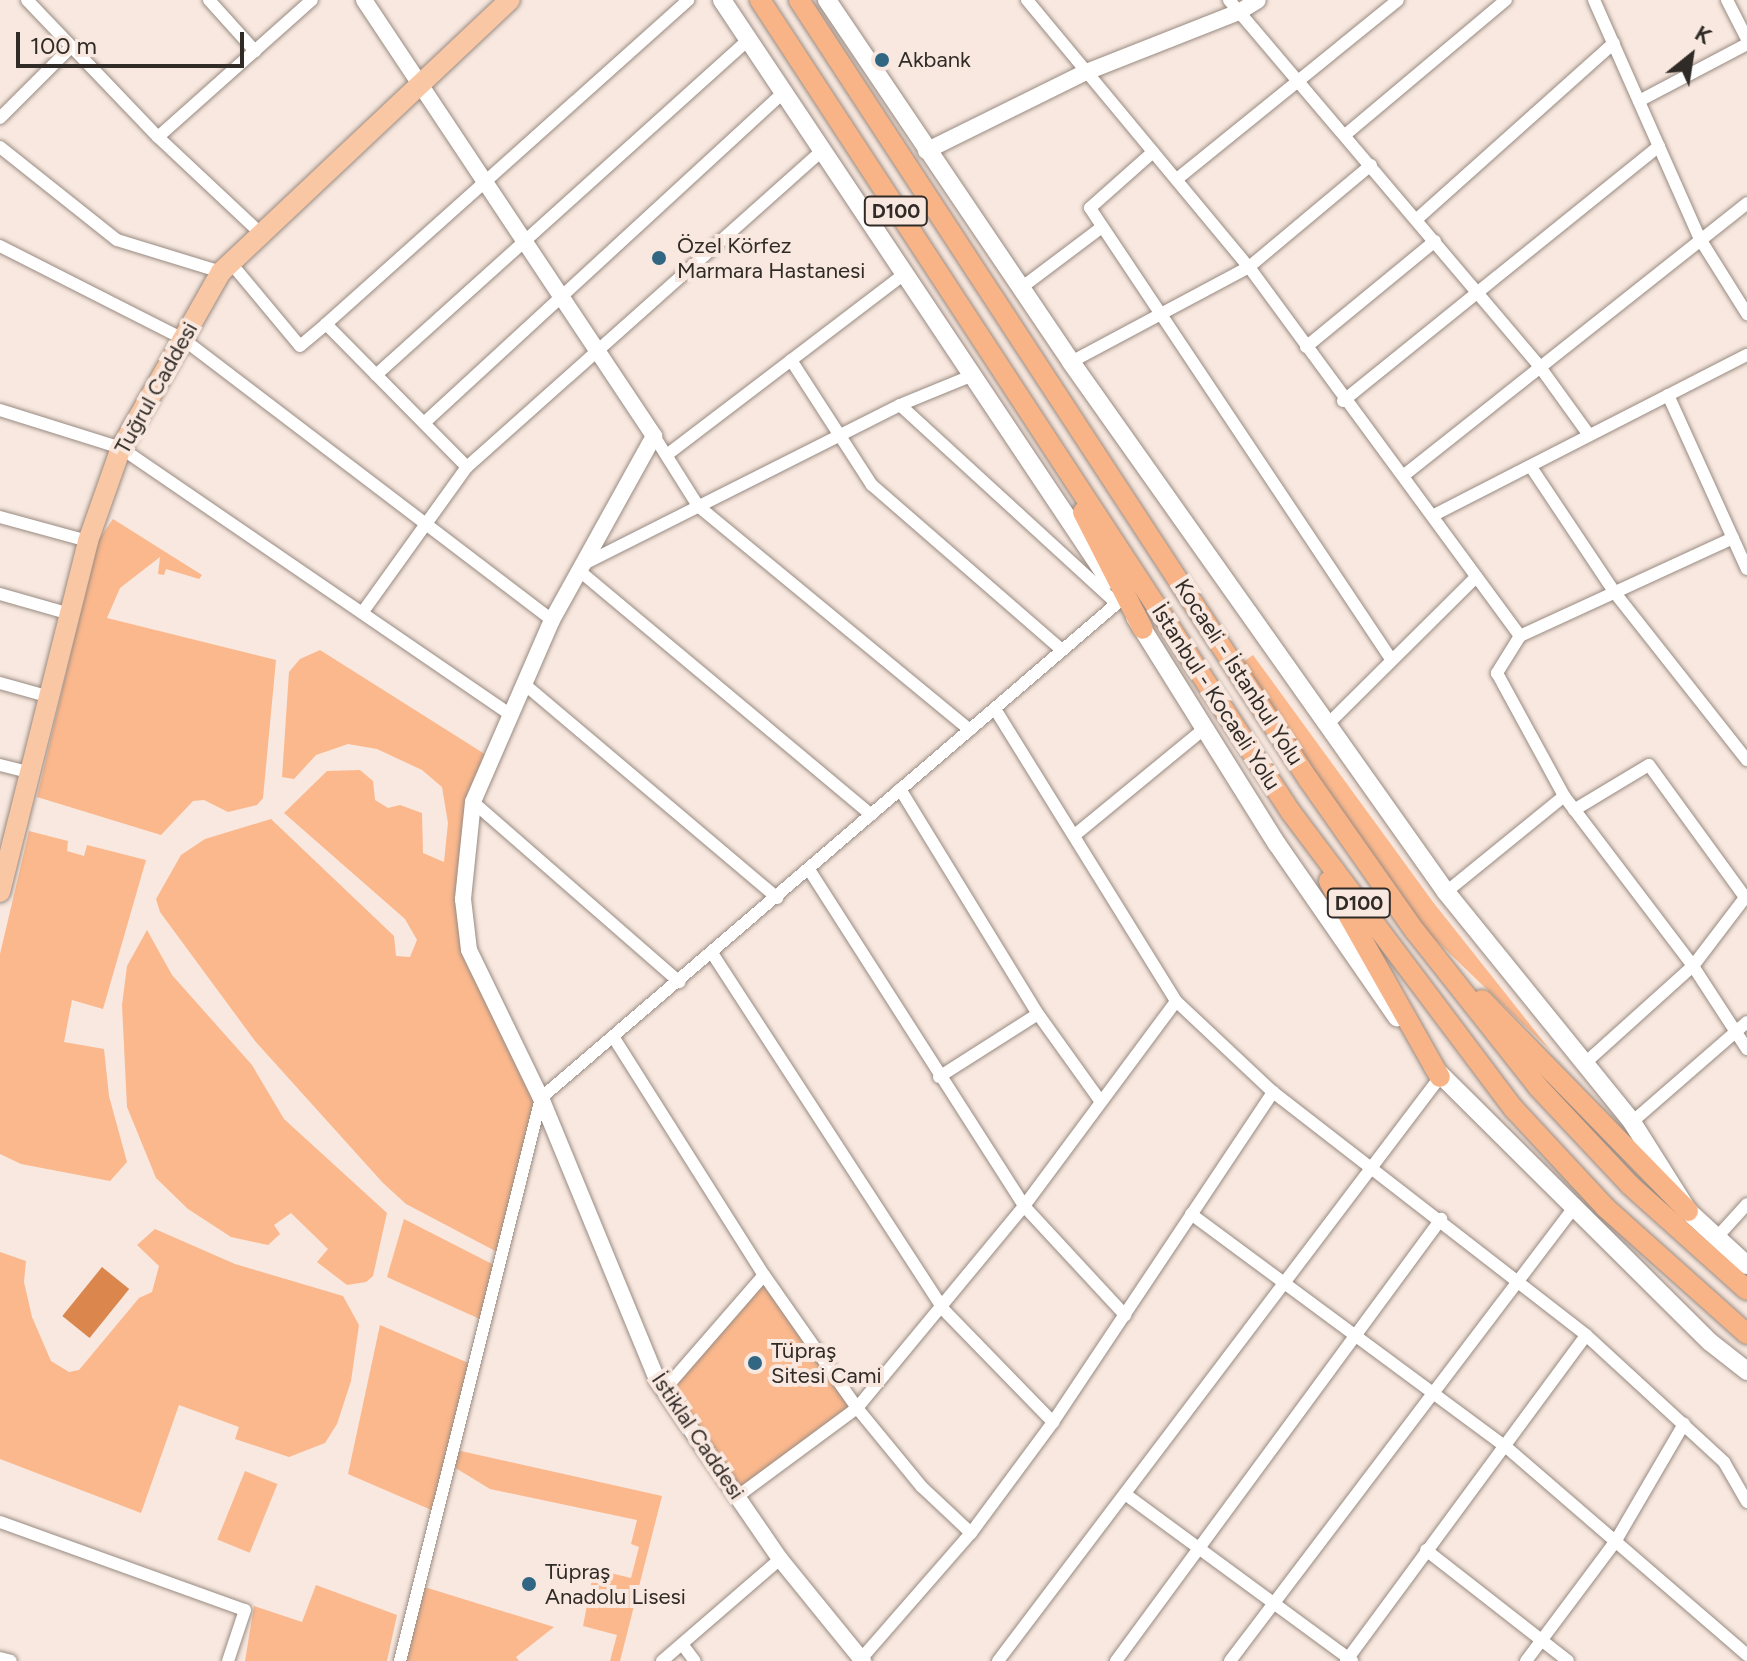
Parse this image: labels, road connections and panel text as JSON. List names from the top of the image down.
{
  "streets": {
    "highway": ["D100", "Kocaeli - İstanbul Yolu", "İstanbul - Kocaeli Yolu"],
    "main road": ["Tuğrul Caddesi"],
    "street": ["İstiklal Caddesi"]
  },
  "places": [
    "Akbank",
    "Özel Körfez Marmara Hastanesi",
    "Tüpraş Sitesi Cami",
    "Tüpraş Anadolu Lisesi"
  ],
  "scale_bar": "100 m",
  "north": "top right"
}
